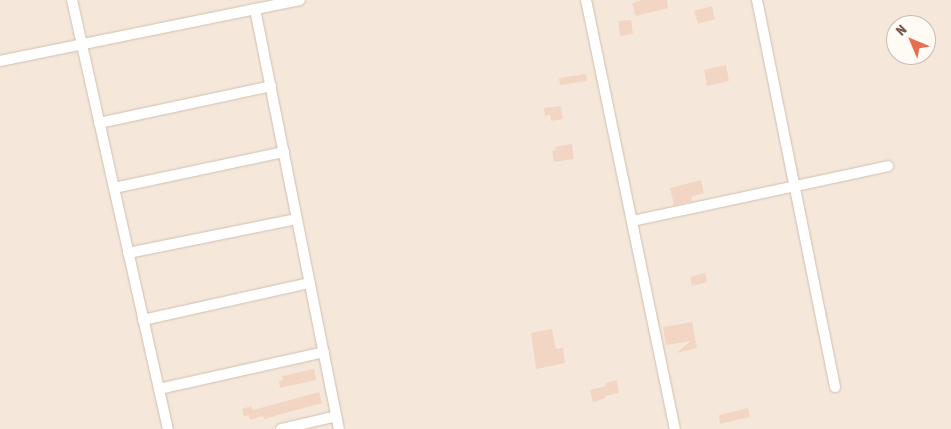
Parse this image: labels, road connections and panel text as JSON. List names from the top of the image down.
{
  "north": "top left"
}
